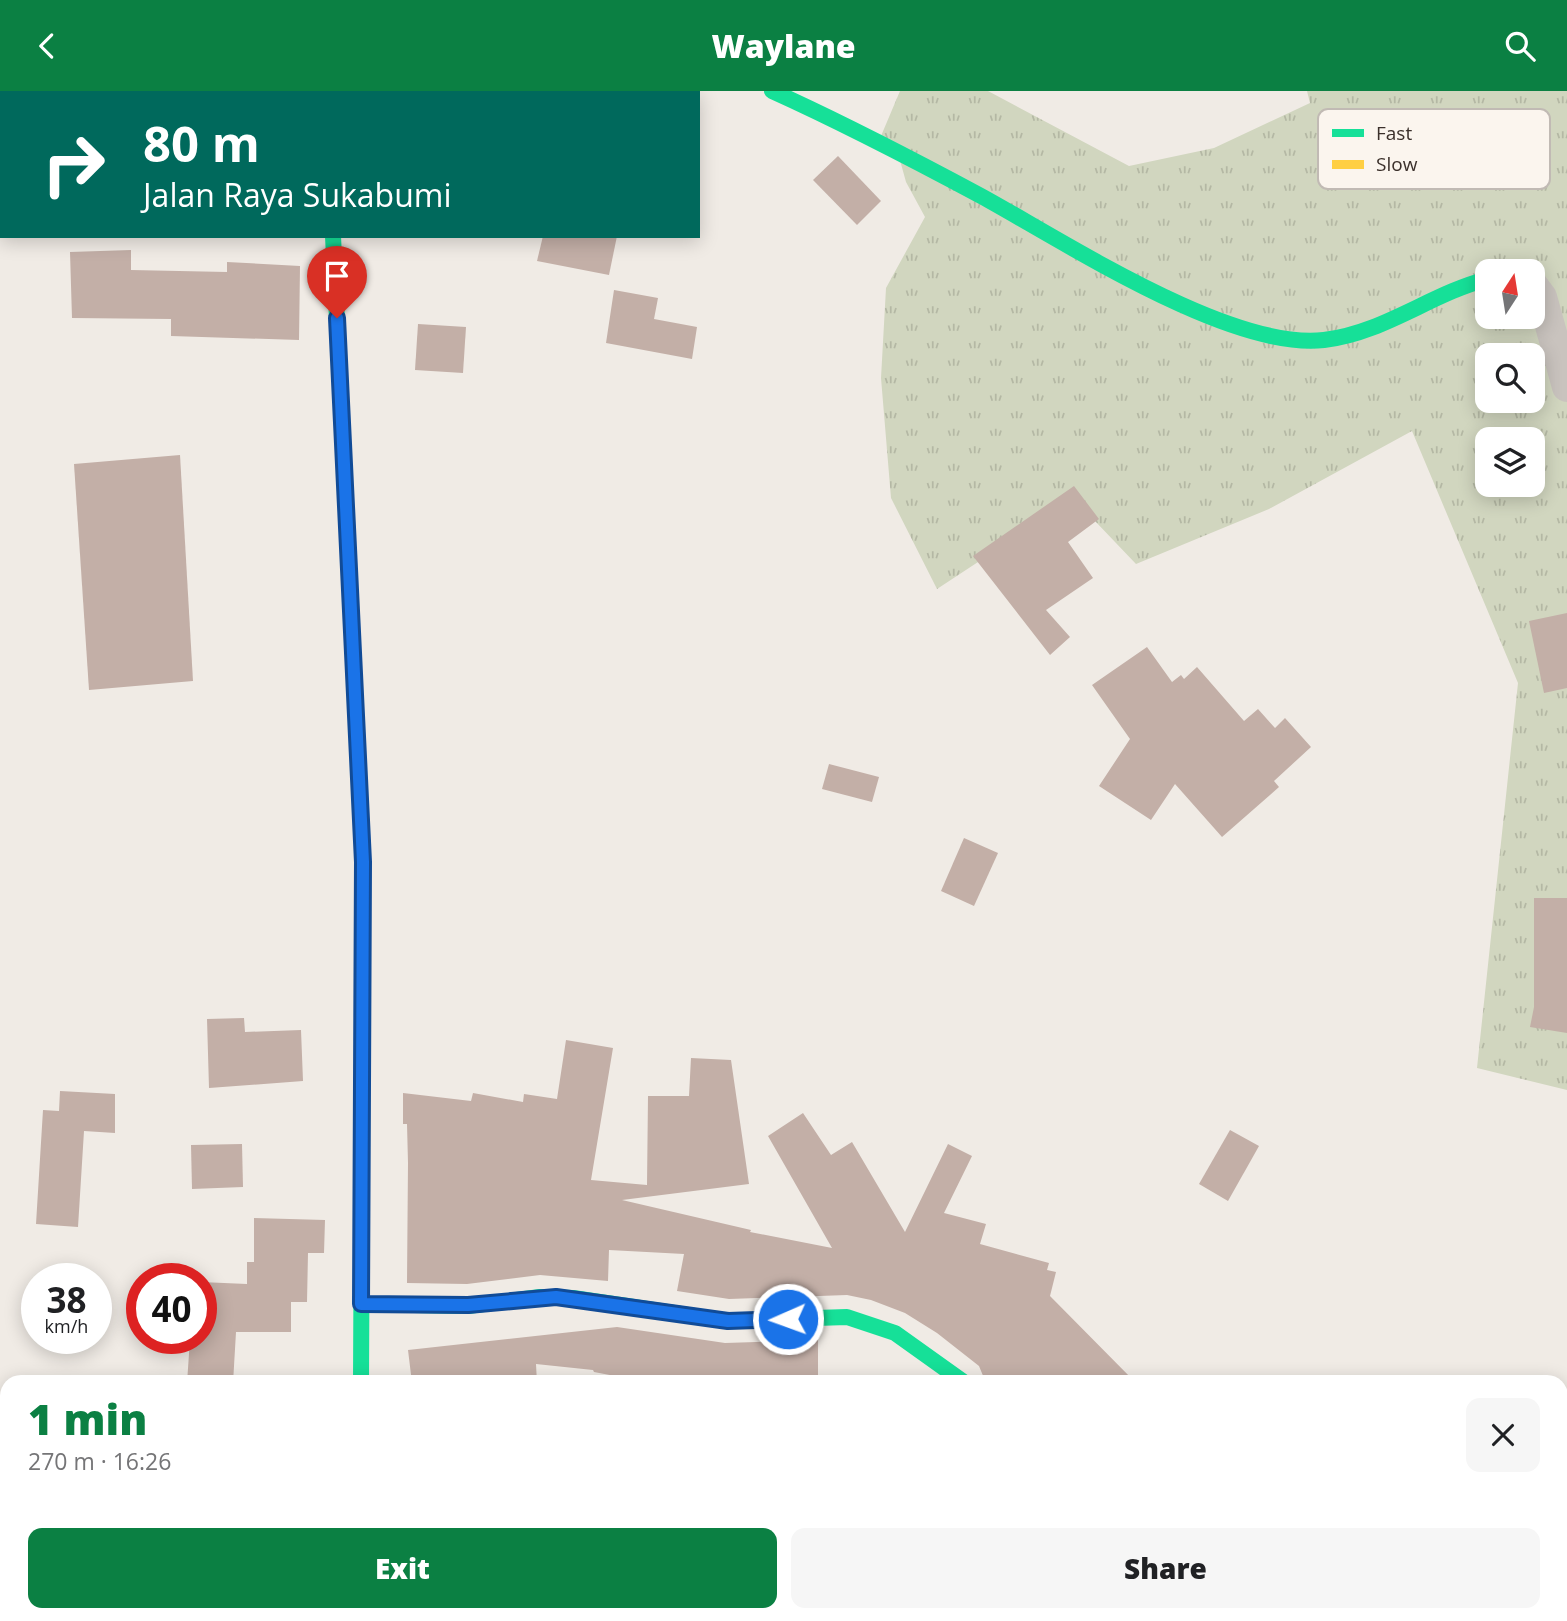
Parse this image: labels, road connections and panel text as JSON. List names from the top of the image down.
{
  "legend": ["Fast", "Slow"],
  "north": "top",
  "page": {
    "header": "Waylane",
    "turn": ["80 m", "Jalan Raya Sukabumi"],
    "speed": "38 km/h",
    "limit": "40",
    "heading": ["1 min", "270 m · 16:26"],
    "buttons": ["Exit", "Share"]
  }
}
